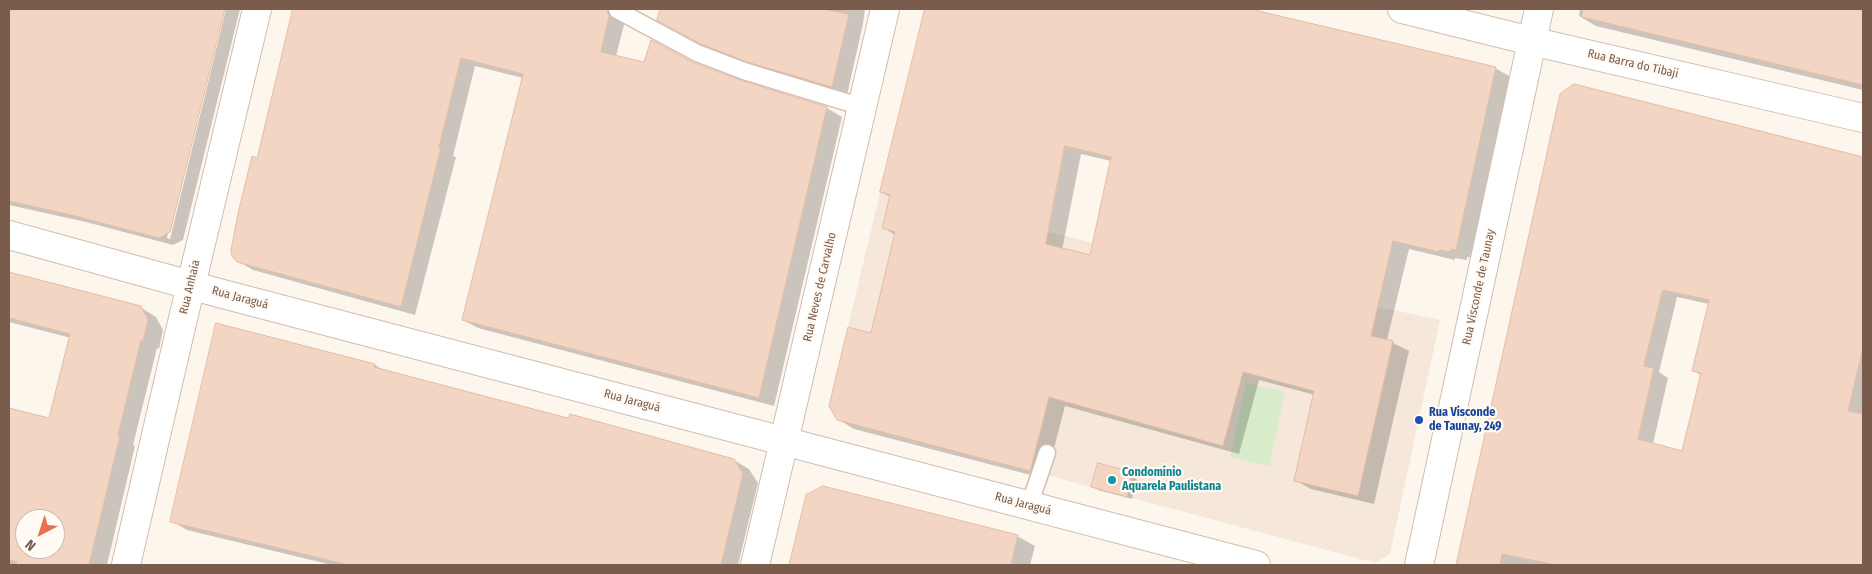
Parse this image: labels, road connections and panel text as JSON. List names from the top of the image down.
{
  "streets": {
    "street": [
      "Rua Barra do Tibaji",
      "Rua Anhaia",
      "Rua Neves de Carvalho",
      "Rua Visconde de Taunay",
      "Rua Jaraguá"
    ]
  },
  "crossings": [
    ["Rua Barra do Tibaji", "Rua Visconde de Taunay"],
    ["Rua Anhaia", "Rua Jaraguá"],
    ["Rua Neves de Carvalho", "Rua Jaraguá"]
  ],
  "places": ["Rua Visconde de Taunay, 249", "Condomínio Aquarela Paulistana"],
  "north": "bottom left"
}
